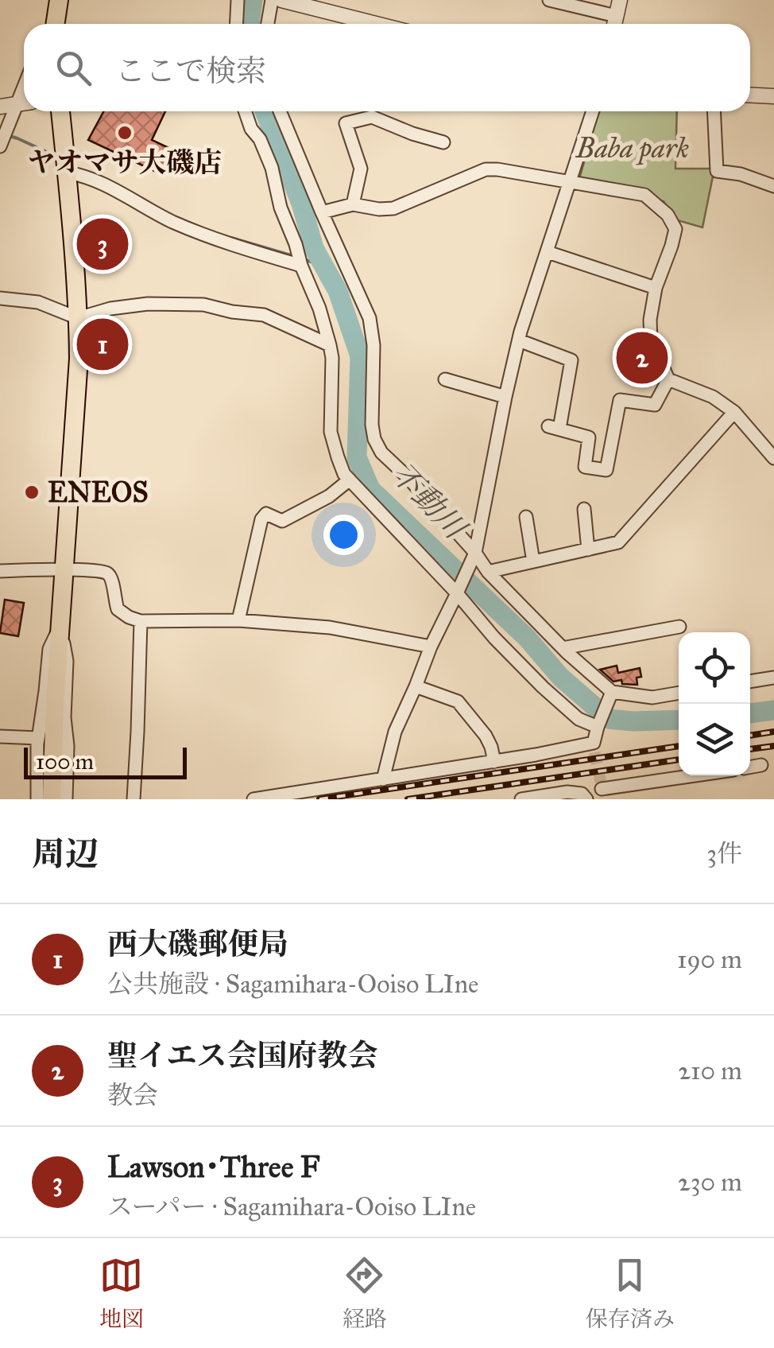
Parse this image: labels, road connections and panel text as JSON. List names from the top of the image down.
{
  "water": ["不動川"],
  "parks": ["Baba park"],
  "places": ["ヤオマサ大磯店", "ENEOS"],
  "scale_bar": "100 m",
  "page": {
    "search": "ここで検索",
    "pins": ["3", "1", "2"],
    "scale": "100 m",
    "heading": ["周辺", "3件"],
    "list": [
      {
        "mark": "1",
        "name": "西大磯郵便局",
        "note": "公共施設 · Sagamihara-Ooiso LIne",
        "value": "190 m"
      },
      {
        "mark": "2",
        "name": "聖イエス会国府教会",
        "note": "教会",
        "value": "210 m"
      },
      {
        "mark": "3",
        "name": "Lawson･Three F",
        "note": "スーパー · Sagamihara-Ooiso LIne",
        "value": "230 m"
      }
    ],
    "nav": ["地図", "経路", "保存済み"]
  }
}
